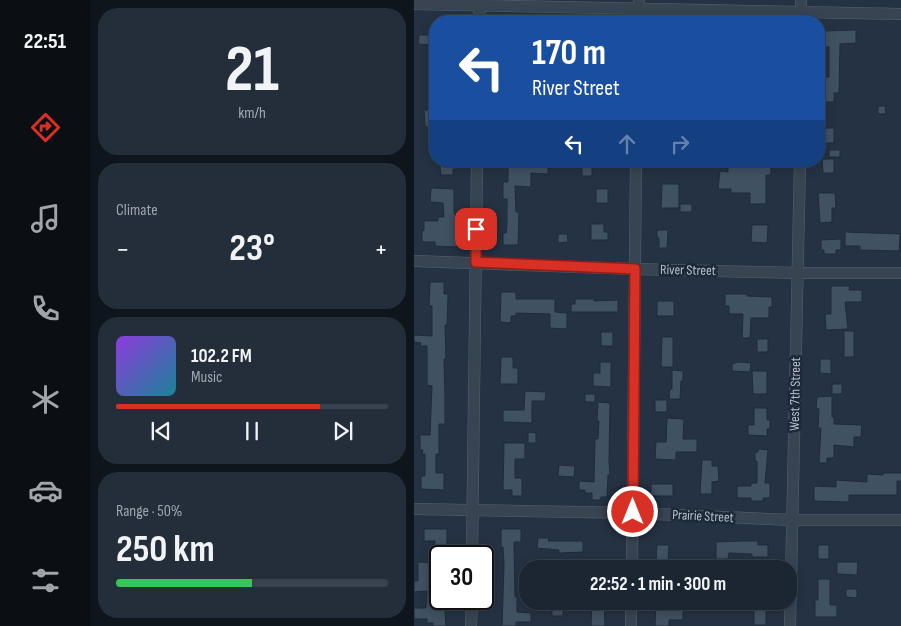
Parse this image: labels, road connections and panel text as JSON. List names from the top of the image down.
{
  "streets": {
    "street": ["River Street", "West 7th Street", "Prairie Street"]
  },
  "crossings": [
    ["River Street", "West 7th Street"],
    ["West 7th Street", "Prairie Street"]
  ],
  "page": {
    "tabs": "22:51",
    "tile": [
      ["21", "km/h"],
      "Climate",
      ["Range · 50%", "250 km"]
    ],
    "turn": ["170 m", "River Street"],
    "heat": ["−", "23°", "+"],
    "song": ["102.2 FM", "Music"],
    "limit": "30",
    "trip": "22:52 · 1 min · 300 m"
  }
}
